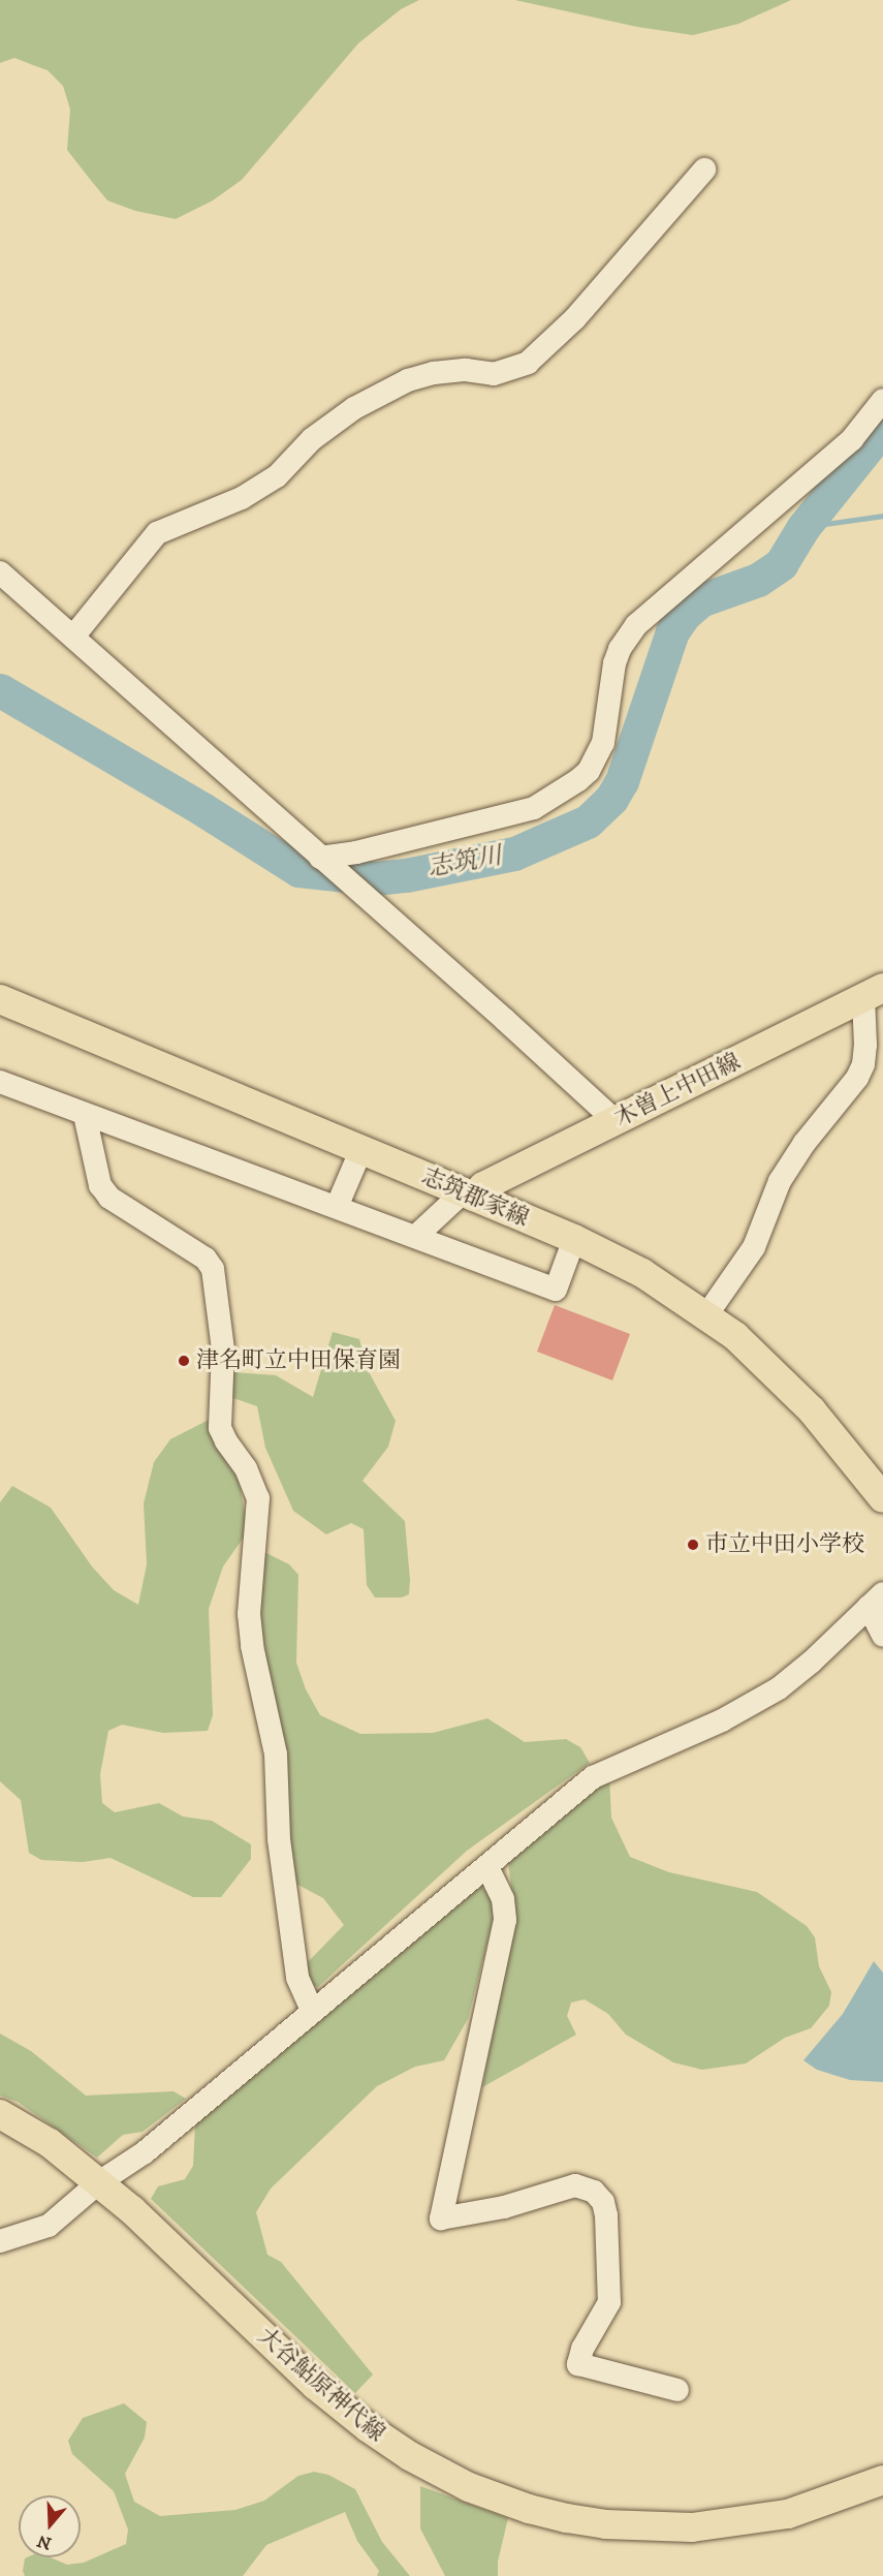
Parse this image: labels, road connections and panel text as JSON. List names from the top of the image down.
{
  "streets": {
    "main road": ["木曽上中田線", "志筑郡家線", "大谷鮎原神代線"]
  },
  "crossings": [
    ["木曽上中田線", "志筑郡家線"]
  ],
  "water": ["志筑川"],
  "places": ["津名町立中田保育園", "市立中田小学校"],
  "north": "bottom"
}
